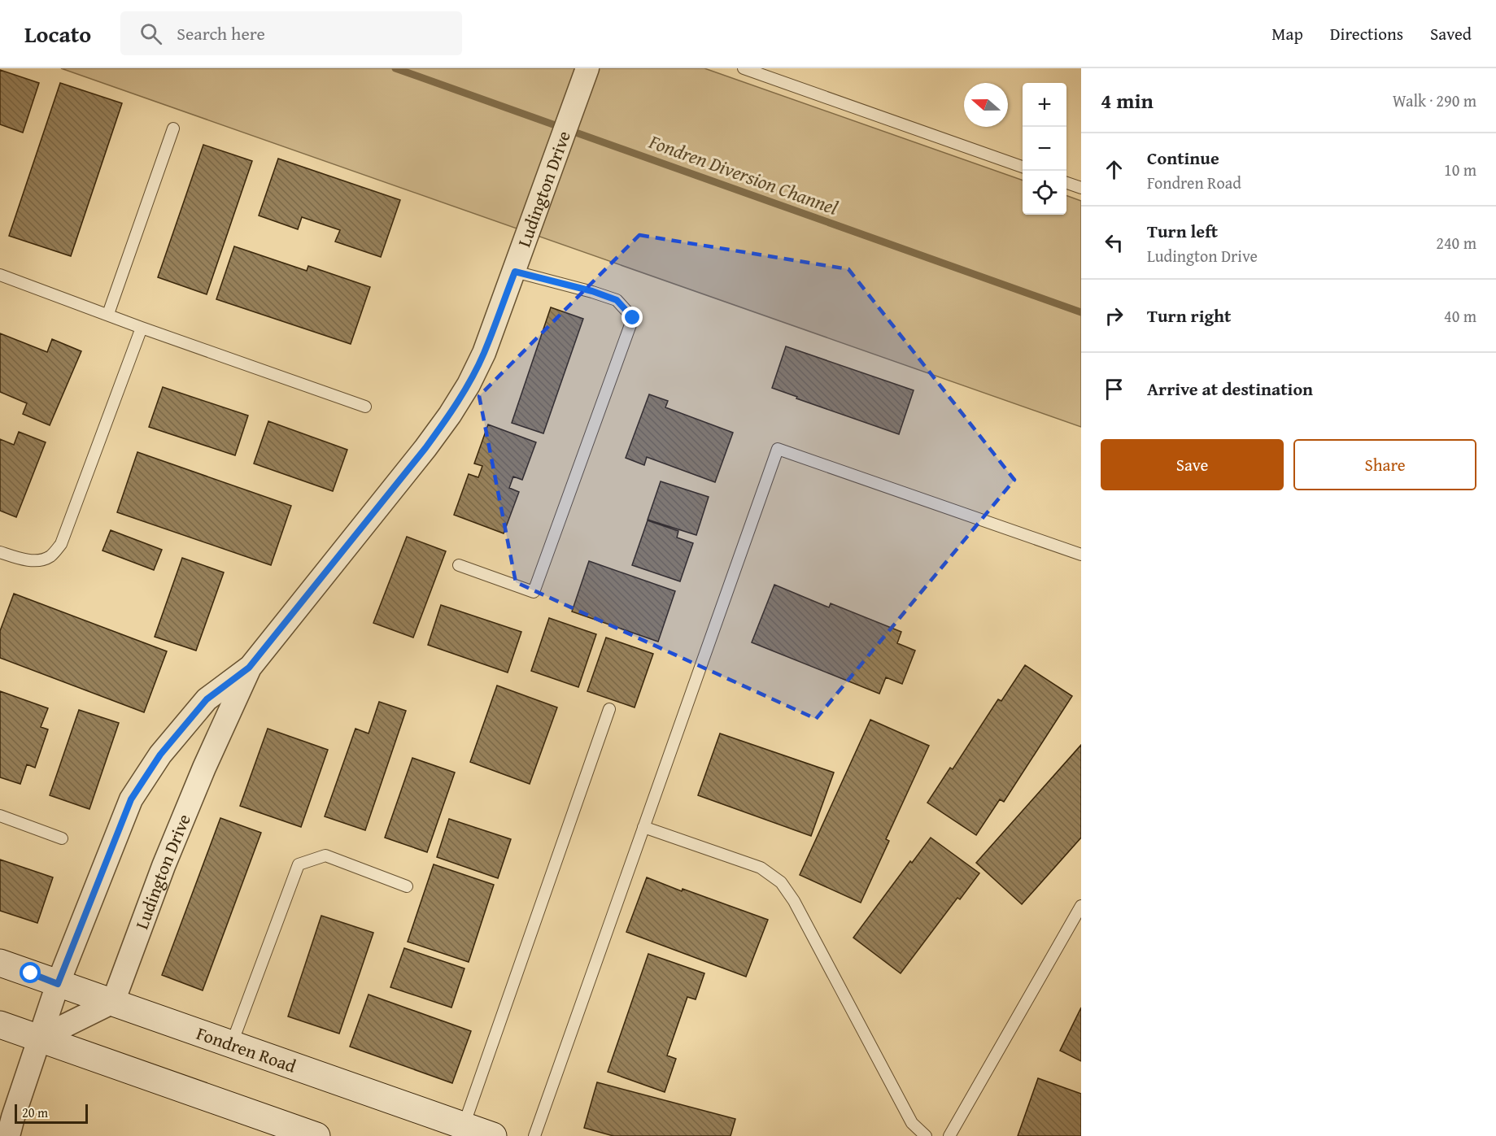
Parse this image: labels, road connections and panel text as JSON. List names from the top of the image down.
{
  "streets": {
    "main road": ["Fondren Road"],
    "street": ["Ludington Drive"]
  },
  "crossings": [
    ["Ludington Drive", "Fondren Road"]
  ],
  "water": ["Fondren Diversion Channel"],
  "scale_bar": "20 m",
  "north": "left",
  "page": {
    "header": "Locato",
    "search": "Search here",
    "nav": ["Map", "Directions", "Saved"],
    "heading": ["4 min", "Walk · 290 m"],
    "map_buttons": ["+", "−"],
    "list": [
      ["Continue", "Fondren Road", "10 m"],
      ["Turn left", "Ludington Drive", "240 m"],
      ["Turn right", "40 m"],
      "Arrive at destination"
    ],
    "buttons": ["Save", "Share"],
    "scale": "20 m"
  }
}
